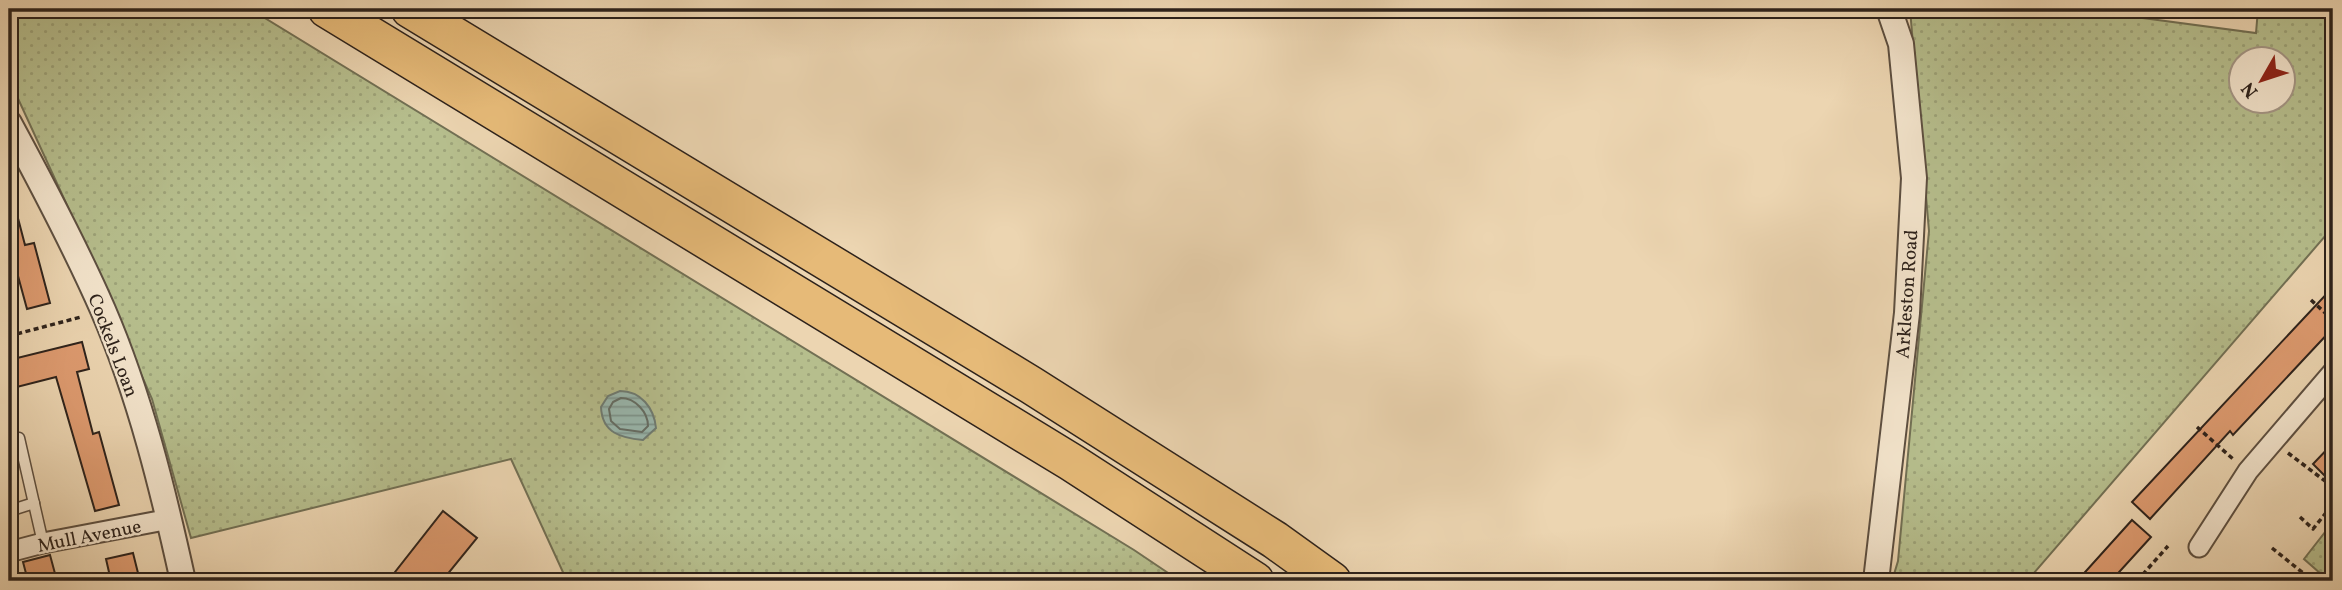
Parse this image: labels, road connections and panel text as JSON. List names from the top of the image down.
{
  "streets": {
    "street": ["Arkleston Road", "Cockels Loan", "Mull Avenue"]
  },
  "crossings": [
    ["Cockels Loan", "Mull Avenue"]
  ],
  "north": "bottom left"
}
